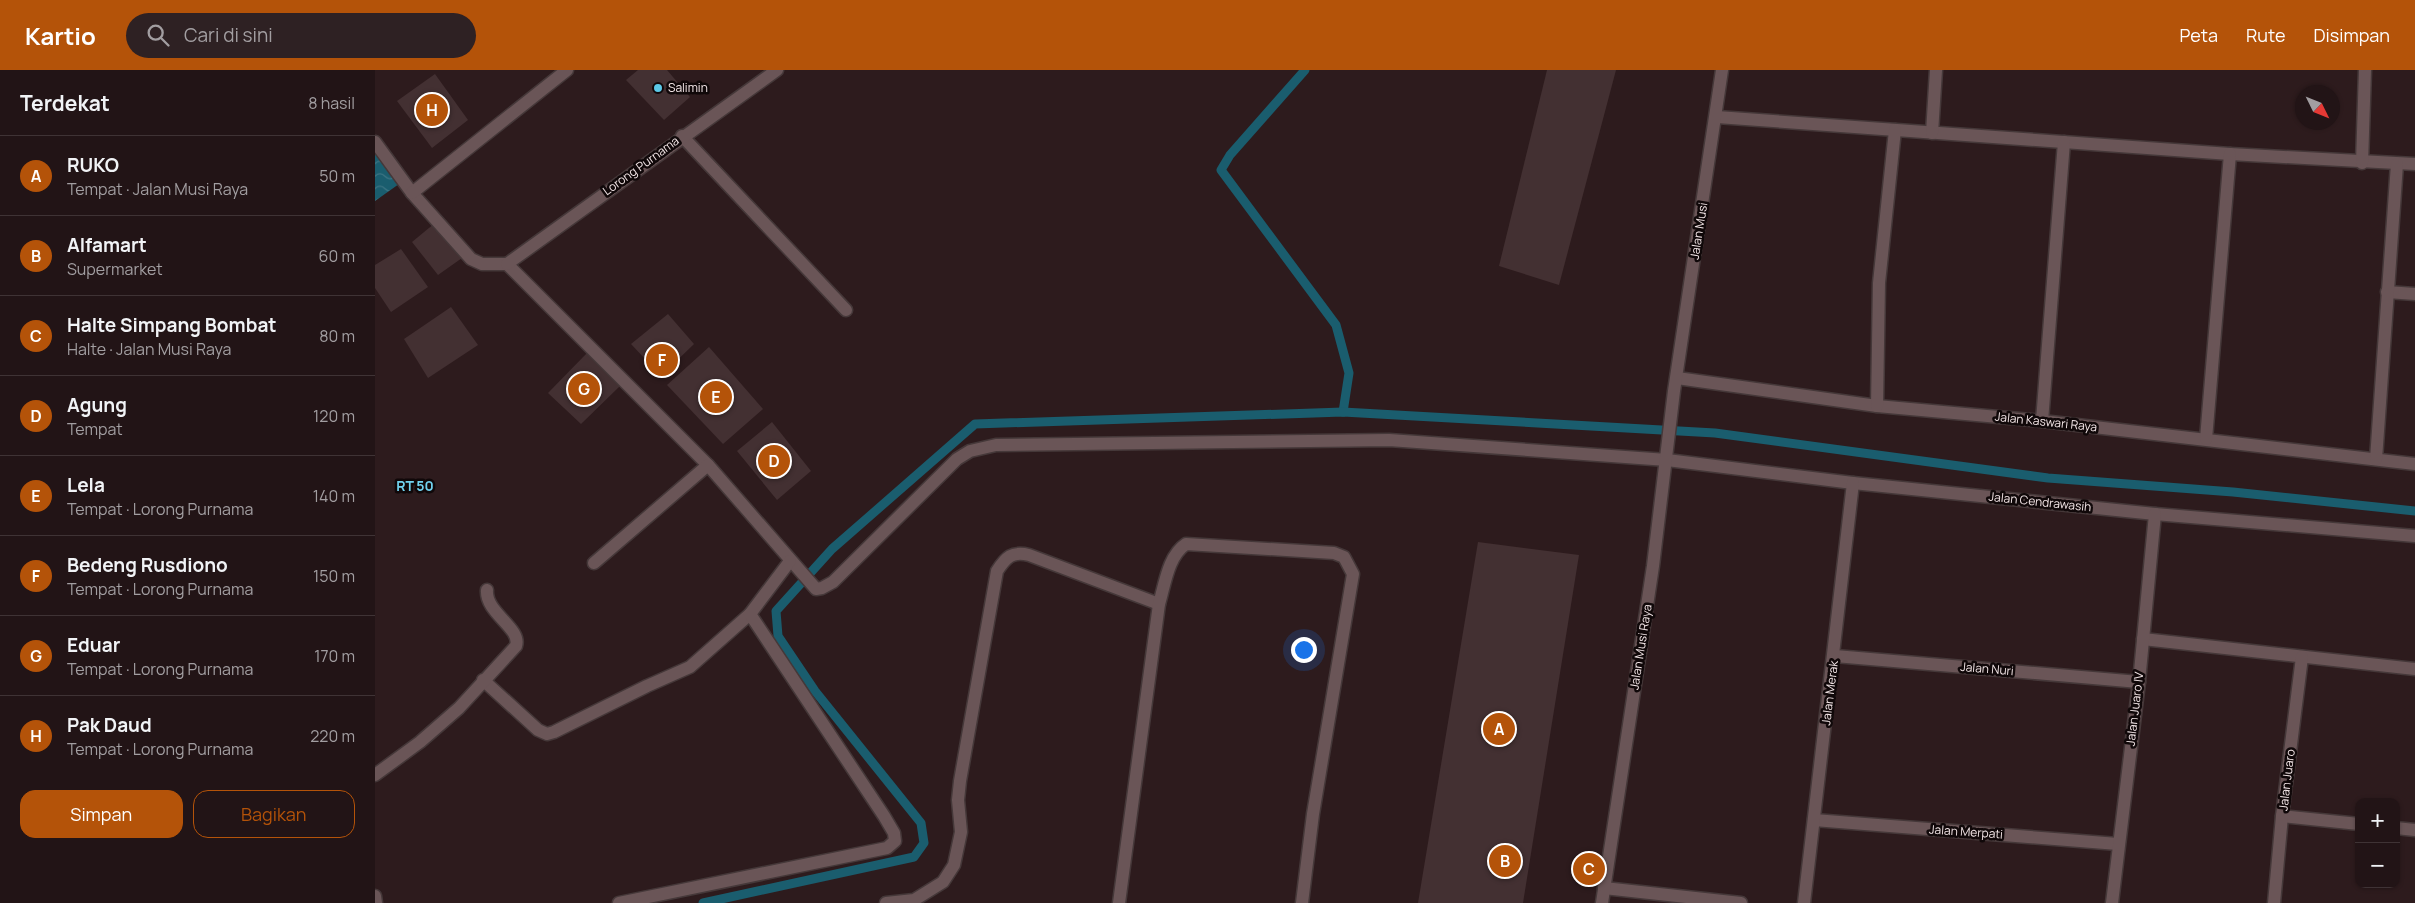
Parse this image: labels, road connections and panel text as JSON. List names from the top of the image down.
{
  "streets": {
    "street": [
      "Lorong Purnama",
      "Jalan Musi",
      "Jalan Kaswari Raya",
      "Jalan Cendrawasih",
      "Jalan Musi Raya",
      "Jalan Nuri",
      "Jalan Merak",
      "Jalan Juaro IV",
      "Jalan Juaro",
      "Jalan Merpati"
    ]
  },
  "crossings": [
    ["Jalan Musi", "Jalan Kaswari Raya"],
    ["Jalan Musi", "Jalan Musi Raya"],
    ["Jalan Cendrawasih", "Jalan Musi Raya"],
    ["Jalan Cendrawasih", "Jalan Merak"],
    ["Jalan Cendrawasih", "Jalan Juaro IV"],
    ["Jalan Nuri", "Jalan Merak"],
    ["Jalan Nuri", "Jalan Juaro IV"],
    ["Jalan Merak", "Jalan Merpati"],
    ["Jalan Juaro IV", "Jalan Merpati"]
  ],
  "districts": ["RT 50"],
  "places": ["Salimin"],
  "north": "bottom right",
  "page": {
    "header": "Kartio",
    "search": "Cari di sini",
    "nav": ["Peta", "Rute", "Disimpan"],
    "heading": ["Terdekat", "8 hasil"],
    "pins": [
      "H",
      "F",
      "G",
      "E",
      "D",
      "A",
      "B",
      "C"
    ],
    "list": [
      {
        "mark": "A",
        "name": "RUKO",
        "note": "Tempat · Jalan Musi Raya",
        "value": "50 m"
      },
      {
        "mark": "B",
        "name": "Alfamart",
        "note": "Supermarket",
        "value": "60 m"
      },
      {
        "mark": "C",
        "name": "Halte Simpang Bombat",
        "note": "Halte · Jalan Musi Raya",
        "value": "80 m"
      },
      {
        "mark": "D",
        "name": "Agung",
        "note": "Tempat",
        "value": "120 m"
      },
      {
        "mark": "E",
        "name": "Lela",
        "note": "Tempat · Lorong Purnama",
        "value": "140 m"
      },
      {
        "mark": "F",
        "name": "Bedeng Rusdiono",
        "note": "Tempat · Lorong Purnama",
        "value": "150 m"
      },
      {
        "mark": "G",
        "name": "Eduar",
        "note": "Tempat · Lorong Purnama",
        "value": "170 m"
      },
      {
        "mark": "H",
        "name": "Pak Daud",
        "note": "Tempat · Lorong Purnama",
        "value": "220 m"
      }
    ],
    "buttons": ["Simpan", "Bagikan"],
    "map_buttons": ["+", "−"]
  }
}
